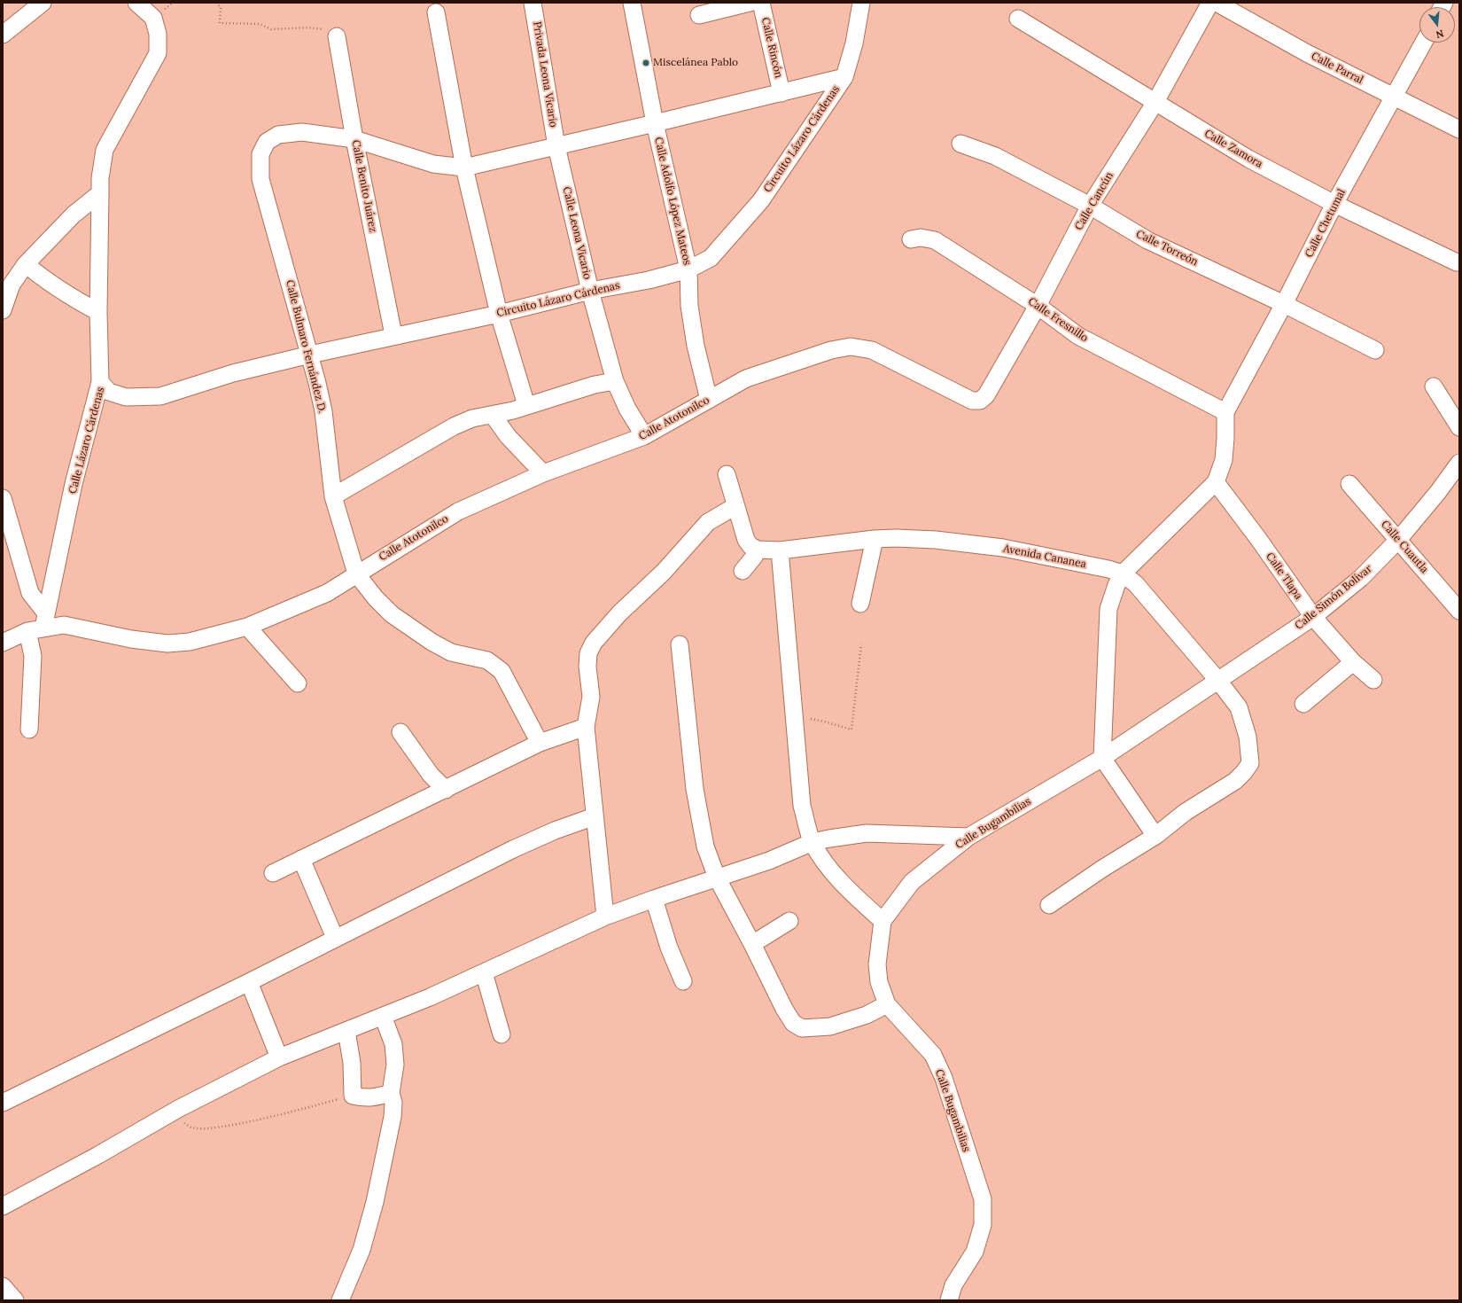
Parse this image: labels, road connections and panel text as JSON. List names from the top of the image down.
{
  "streets": {
    "street": [
      "Calle Rincón",
      "Calle Parral",
      "Privada Leona Vicario",
      "Circuito Lázaro Cárdenas",
      "Calle Zamora",
      "Calle Benito Juárez",
      "Calle Adolfo López Mateos",
      "Calle Cancún",
      "Calle Chetumal",
      "Calle Leona Vicario",
      "Calle Torreón",
      "Calle Fresnillo",
      "Calle Bulmaro Fernández D.",
      "Calle Atotonilco",
      "Calle Lázaro Cárdenas",
      "Calle Cuautla",
      "Avenida Cananea",
      "Calle Tlapa",
      "Calle Simón Bolívar",
      "Calle Bugambilias"
    ]
  },
  "crossings": [
    ["Calle Rincón", "Circuito Lázaro Cárdenas"],
    ["Calle Parral", "Calle Chetumal"],
    ["Privada Leona Vicario", "Circuito Lázaro Cárdenas"],
    ["Privada Leona Vicario", "Calle Leona Vicario"],
    ["Circuito Lázaro Cárdenas", "Calle Benito Juárez"],
    ["Circuito Lázaro Cárdenas", "Calle Adolfo López Mateos"],
    ["Circuito Lázaro Cárdenas", "Calle Leona Vicario"],
    ["Circuito Lázaro Cárdenas", "Calle Bulmaro Fernández D."],
    ["Circuito Lázaro Cárdenas", "Calle Lázaro Cárdenas"],
    ["Calle Zamora", "Calle Cancún"],
    ["Calle Zamora", "Calle Chetumal"],
    ["Calle Adolfo López Mateos", "Calle Atotonilco"],
    ["Calle Cancún", "Calle Torreón"],
    ["Calle Cancún", "Calle Fresnillo"],
    ["Calle Cancún", "Calle Atotonilco"],
    ["Calle Chetumal", "Calle Torreón"],
    ["Calle Chetumal", "Calle Fresnillo"],
    ["Calle Leona Vicario", "Calle Atotonilco"],
    ["Calle Bulmaro Fernández D.", "Calle Atotonilco"],
    ["Calle Bulmaro Fernández D.", "Calle Lázaro Cárdenas"],
    ["Calle Atotonilco", "Calle Lázaro Cárdenas"],
    ["Calle Cuautla", "Calle Simón Bolívar"],
    ["Avenida Cananea", "Calle Simón Bolívar"],
    ["Avenida Cananea", "Calle Bugambilias"],
    ["Calle Tlapa", "Calle Simón Bolívar"],
    ["Calle Simón Bolívar", "Calle Bugambilias"]
  ],
  "places": ["Miscelánea Pablo"],
  "north": "bottom"
}
